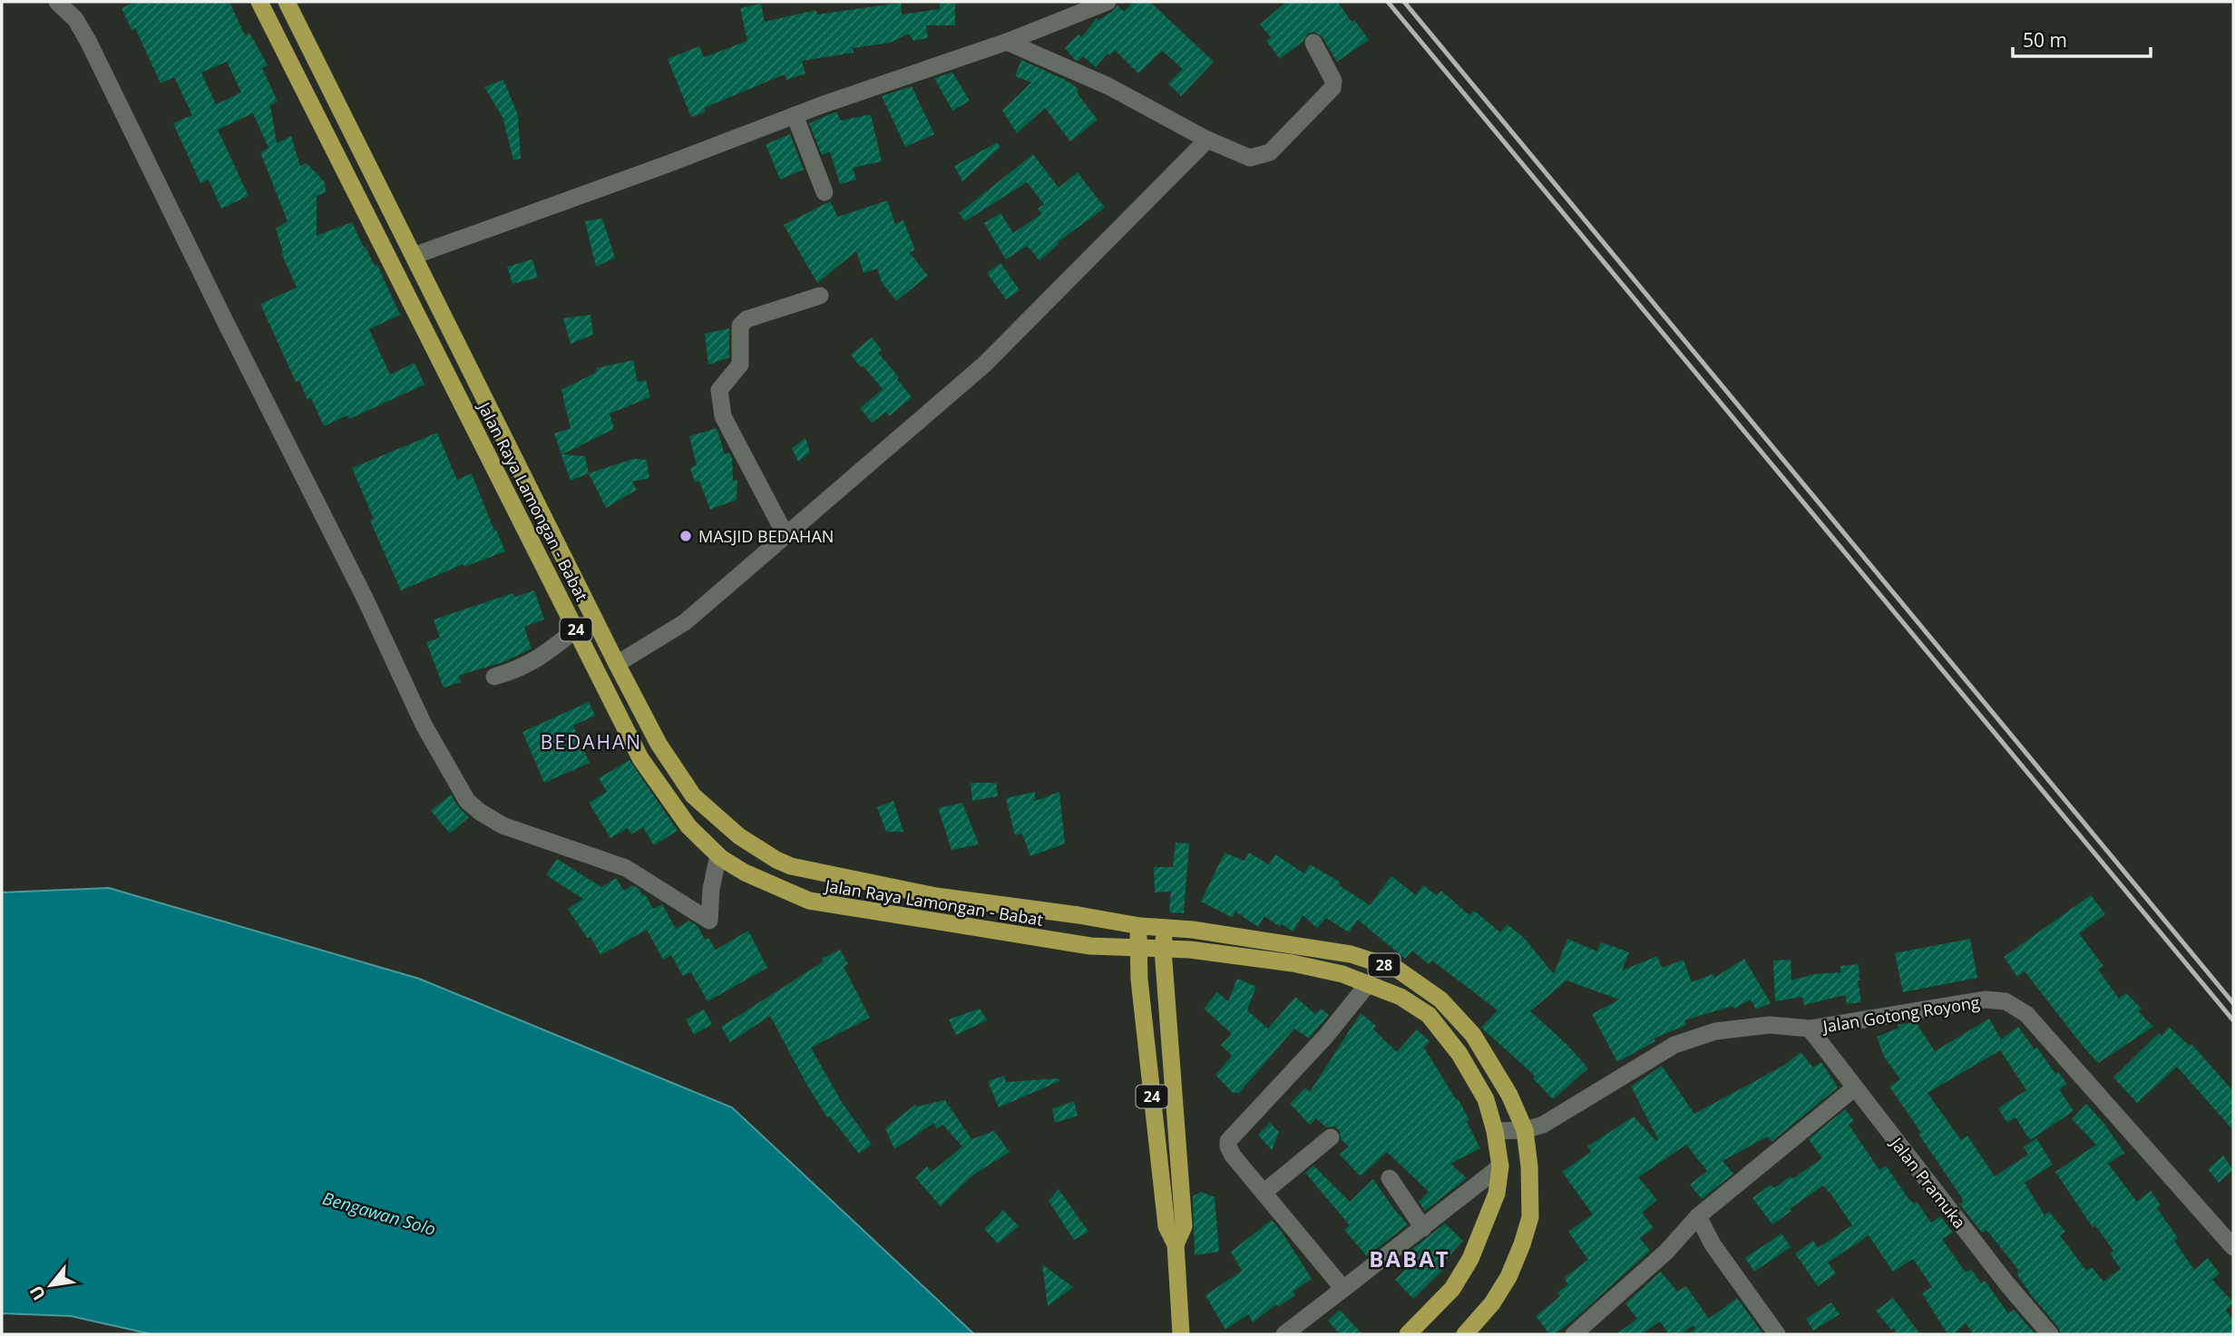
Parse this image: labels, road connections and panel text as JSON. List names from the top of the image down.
{
  "streets": {
    "highway": ["Jalan Raya Lamongan - Babat", "24", "28"],
    "street": ["Jalan Gotong Royong", "Jalan Pramuka"]
  },
  "crossings": [
    ["Jalan Raya Lamongan - Babat", "24"],
    ["Jalan Raya Lamongan - Babat", "28"],
    ["24", "28"],
    ["28", "Jalan Gotong Royong"],
    ["Jalan Gotong Royong", "Jalan Pramuka"]
  ],
  "districts": ["BEDAHAN", "BABAT"],
  "water": ["Bengawan Solo"],
  "places": ["MASJID BEDAHAN"],
  "scale_bar": "50 m",
  "north": "bottom left"
}
